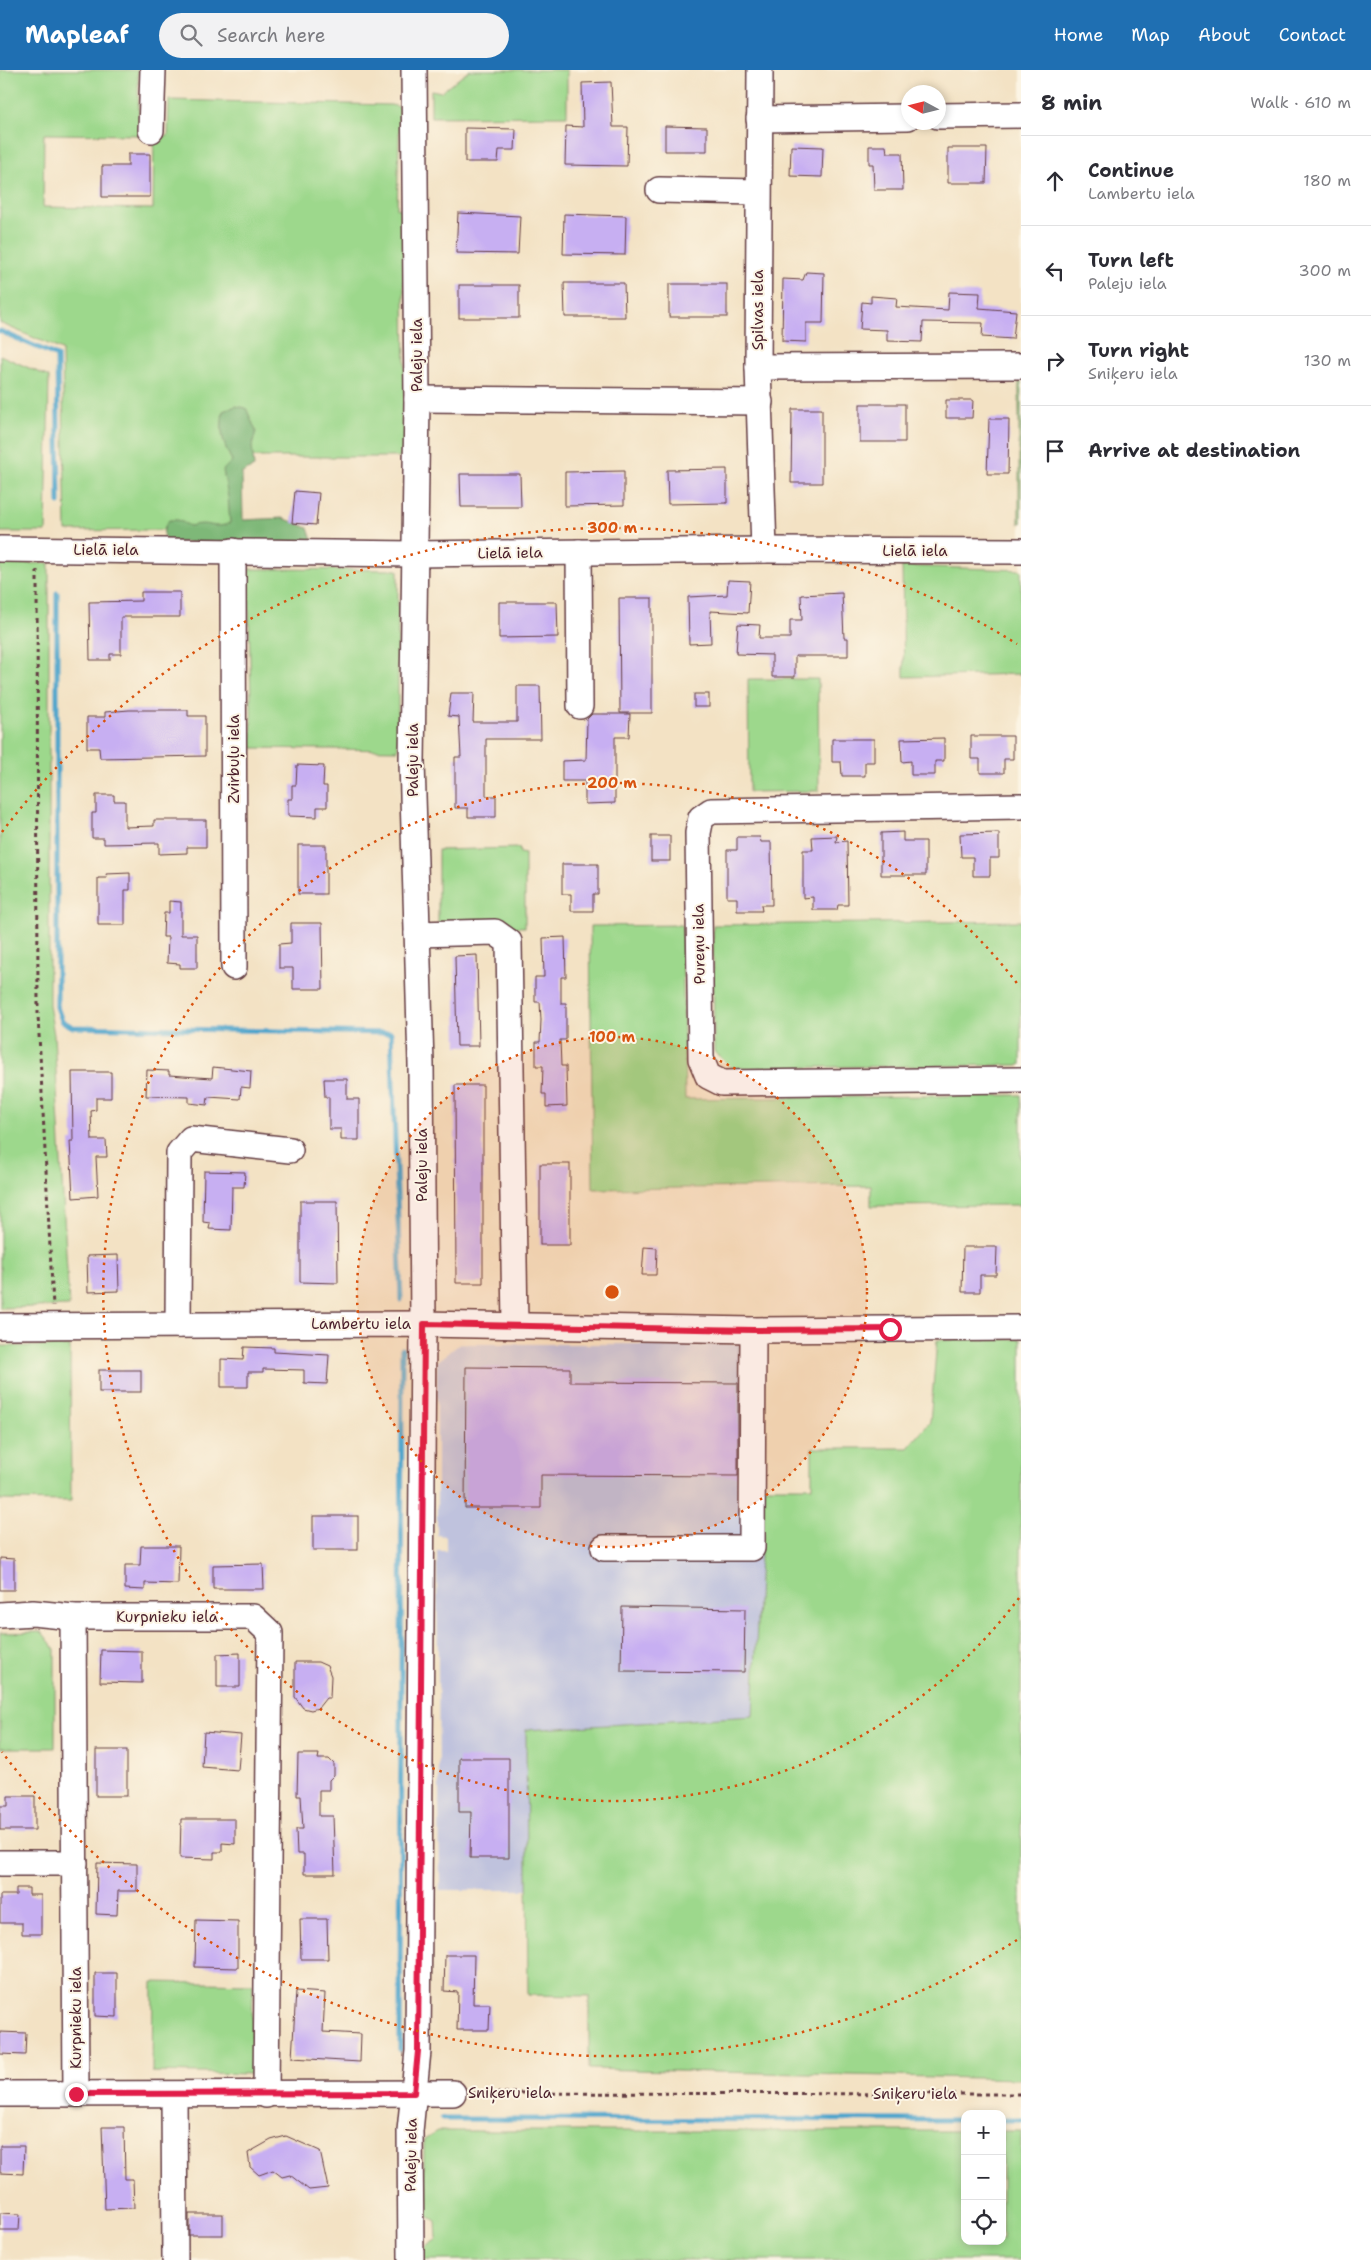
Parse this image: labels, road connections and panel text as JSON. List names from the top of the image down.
{
  "streets": {
    "street": [
      "Spilvas iela",
      "Paleju iela",
      "Lielā iela",
      "Zvirbuļu iela",
      "Pureņu iela",
      "Lambertu iela",
      "Kurpnieku iela",
      "Sniķeru iela"
    ]
  },
  "crossings": [
    ["Spilvas iela", "Lielā iela"],
    ["Paleju iela", "Lielā iela"],
    ["Paleju iela", "Lambertu iela"],
    ["Paleju iela", "Sniķeru iela"],
    ["Lielā iela", "Zvirbuļu iela"],
    ["Kurpnieku iela", "Sniķeru iela"]
  ],
  "north": "left",
  "page": {
    "header": "Mapleaf",
    "search": "Search here",
    "nav": [
      "Home",
      "Map",
      "About",
      "Contact"
    ],
    "heading": ["8 min", "Walk · 610 m"],
    "list": [
      ["Continue", "Lambertu iela", "180 m"],
      ["Turn left", "Paleju iela", "300 m"],
      ["Turn right", "Sniķeru iela", "130 m"],
      "Arrive at destination"
    ],
    "map_buttons": ["+", "−"]
  },
  "rings": ["300 m", "200 m", "100 m"]
}
